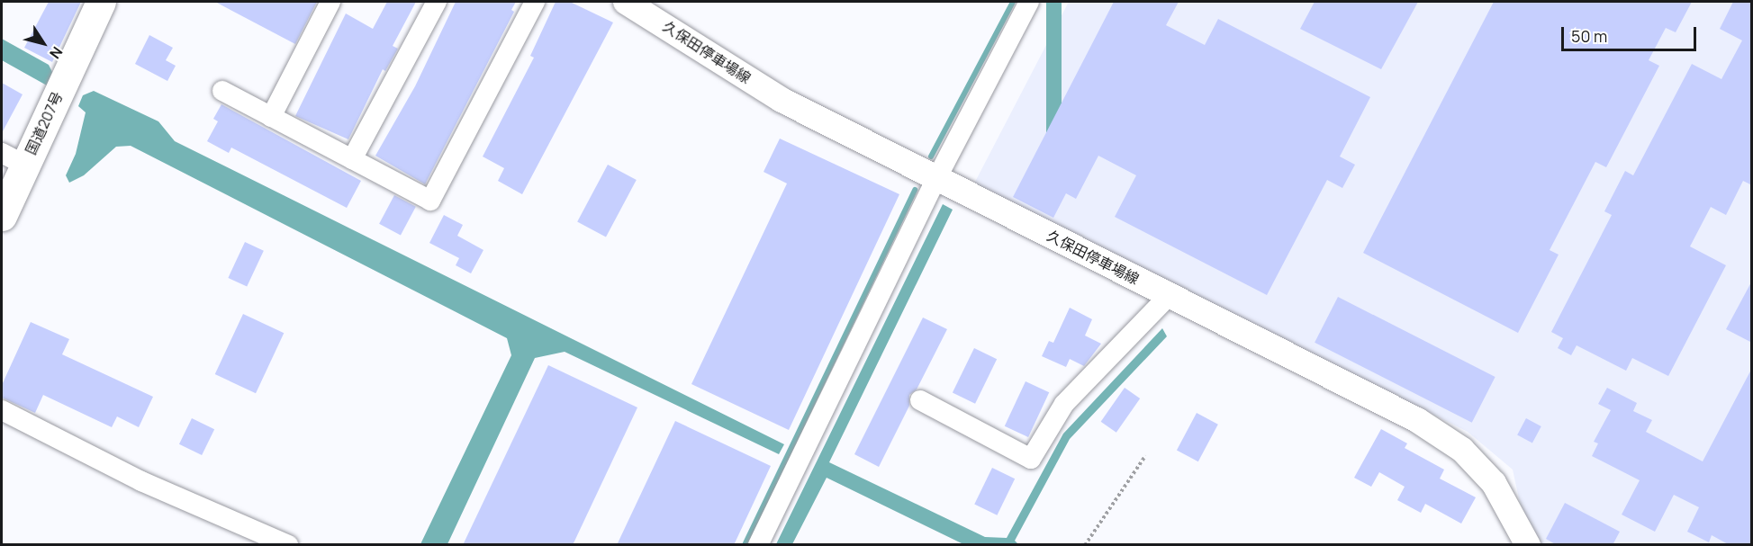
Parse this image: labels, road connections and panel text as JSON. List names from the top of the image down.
{
  "streets": {
    "highway": ["国道207号"],
    "main road": ["久保田停車場線"]
  },
  "scale_bar": "50 m",
  "north": "bottom right"
}
